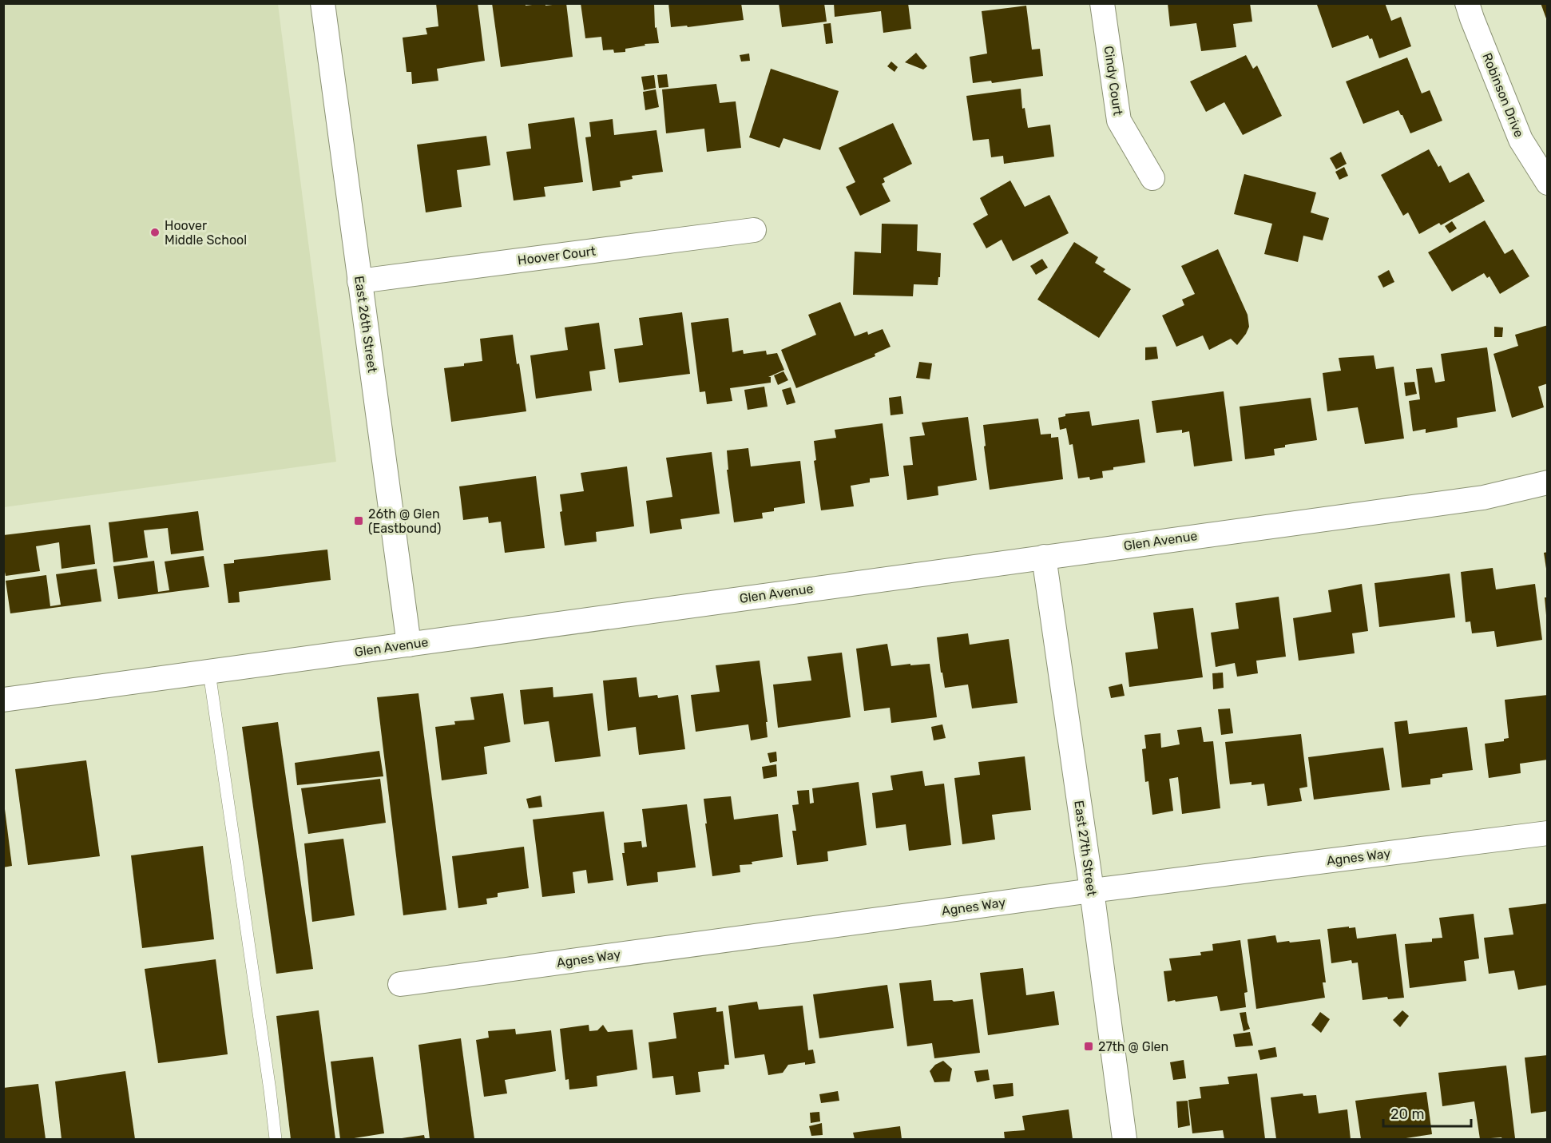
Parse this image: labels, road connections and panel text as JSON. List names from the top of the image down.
{
  "streets": {
    "street": [
      "Cindy Court",
      "Robinson Drive",
      "Hoover Court",
      "East 26th Street",
      "Glen Avenue",
      "East 27th Street",
      "Agnes Way"
    ]
  },
  "crossings": [
    ["Hoover Court", "East 26th Street"],
    ["East 26th Street", "Glen Avenue"],
    ["Glen Avenue", "East 27th Street"],
    ["East 27th Street", "Agnes Way"]
  ],
  "places": {
    "other": ["Hoover Middle School"],
    "transit": ["26th @ Glen (Eastbound)", "27th @ Glen"]
  },
  "scale_bar": "20 m"
}
